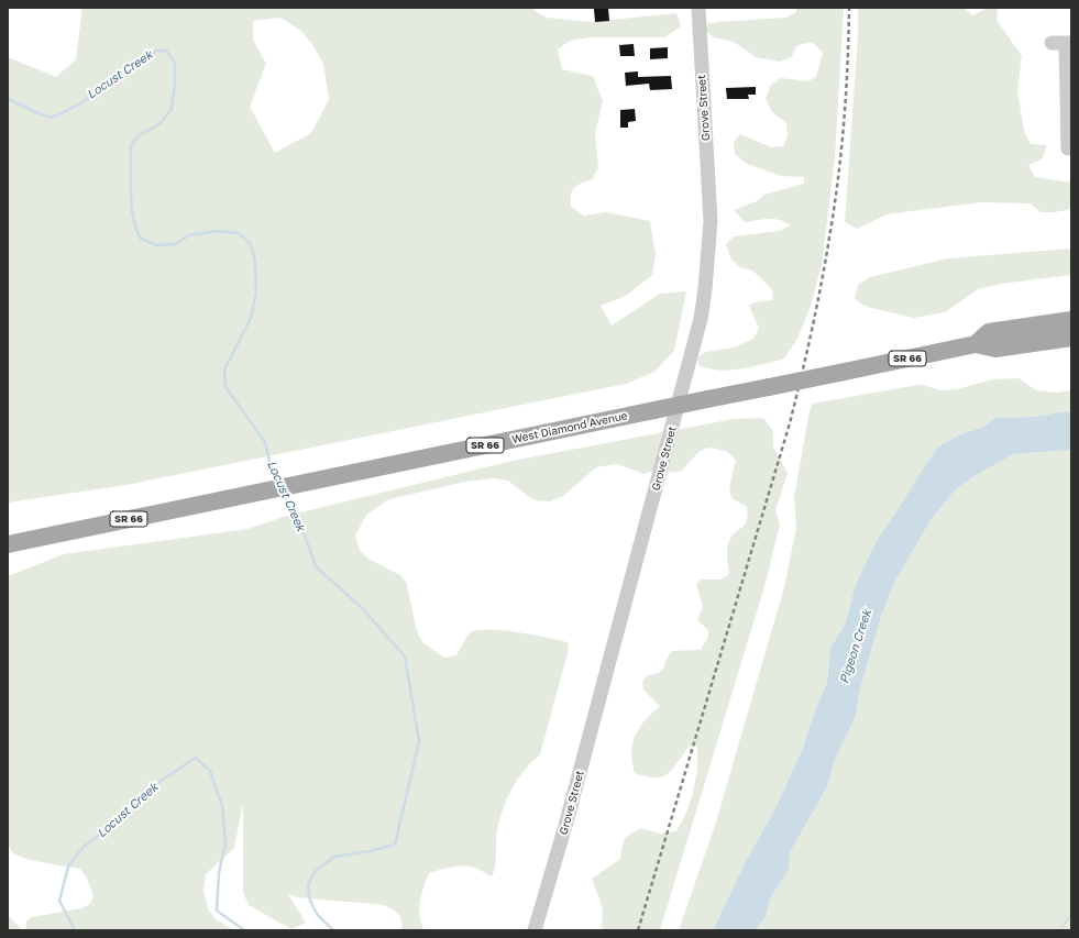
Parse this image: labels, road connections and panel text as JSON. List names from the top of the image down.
{
  "streets": {
    "main road": ["SR 66", "West Diamond Avenue"],
    "street": ["Grove Street"]
  },
  "water": ["Locust Creek", "Pigeon Creek"]
}
